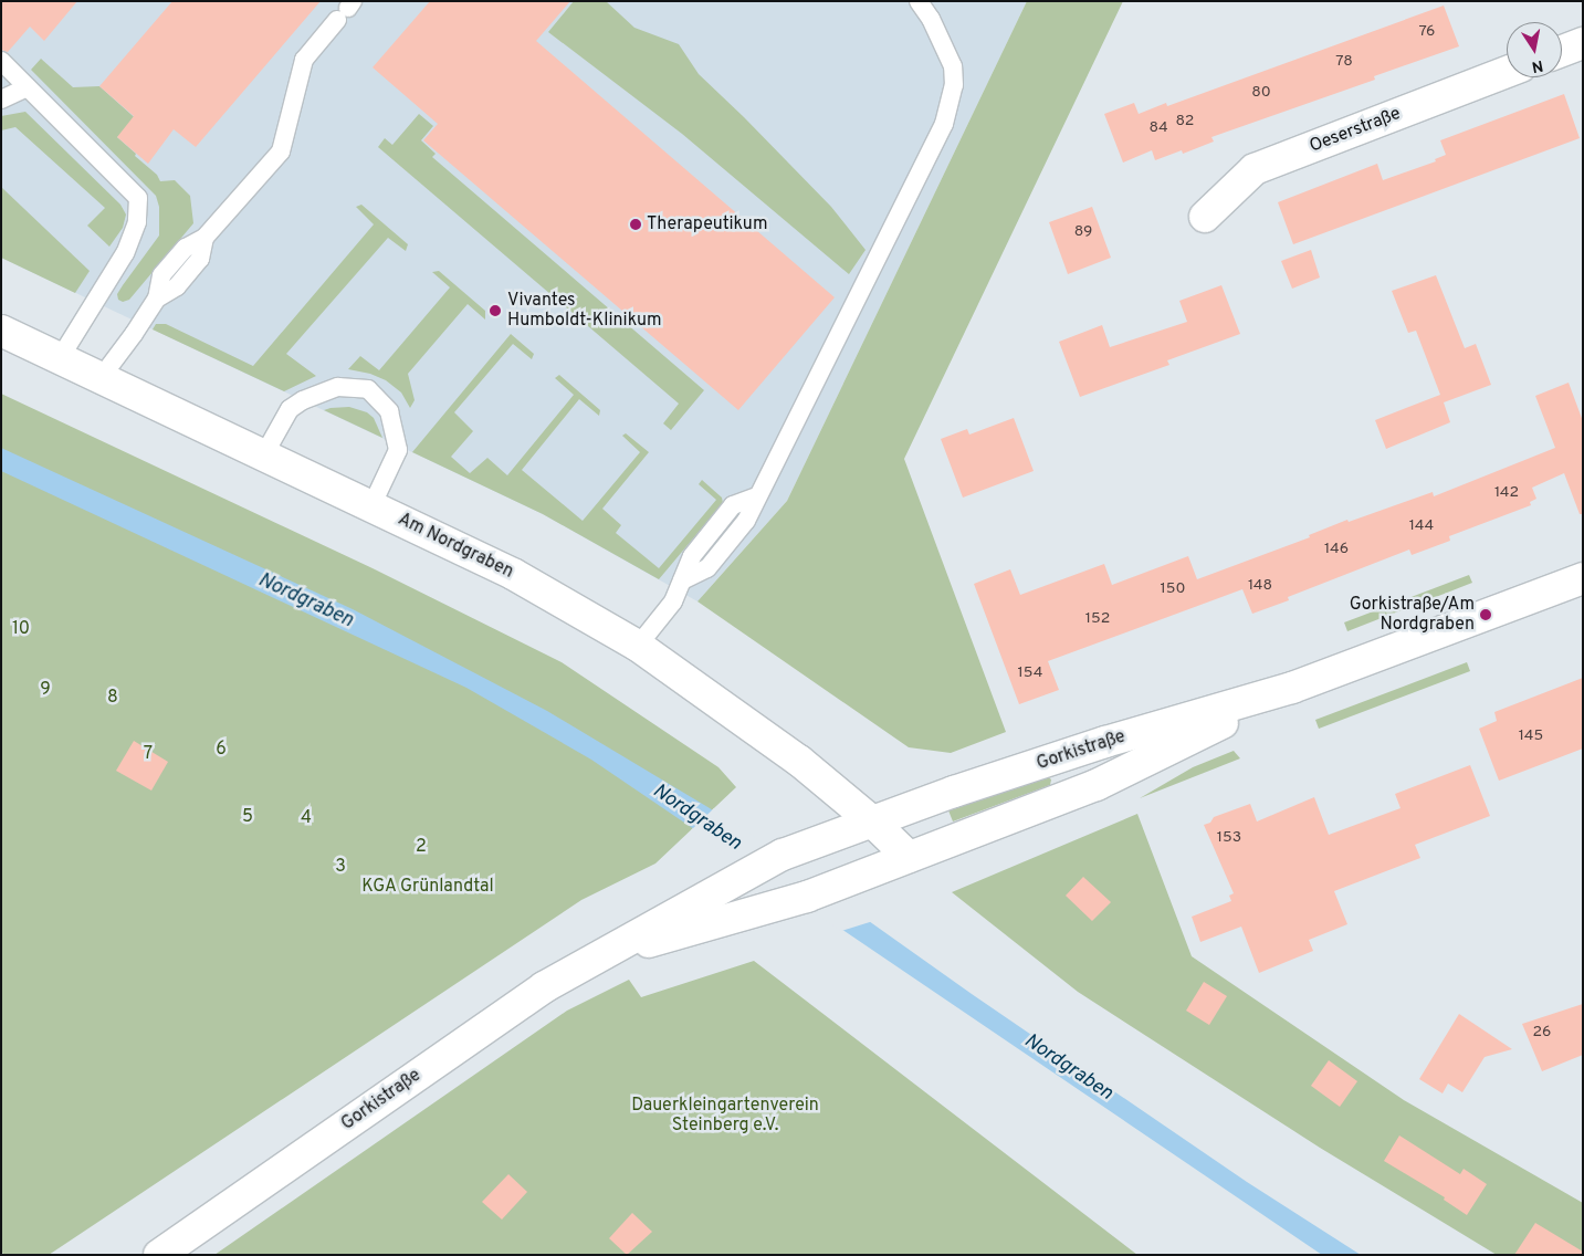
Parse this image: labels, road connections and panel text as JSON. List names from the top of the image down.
{
  "streets": {
    "main road": ["Oeserstraße", "Am Nordgraben", "Gorkistraße"]
  },
  "crossings": [
    ["Am Nordgraben", "Gorkistraße"]
  ],
  "water": ["Nordgraben"],
  "parks": [
    "10",
    "9",
    "8",
    "6",
    "7",
    "5",
    "4",
    "2",
    "3",
    "KGA Grünlandtal",
    "Dauerkleingartenverein Steinberg e.V."
  ],
  "places": ["Therapeutikum", "Vivantes Humboldt-Klinikum", "Gorkistraße/Am Nordgraben"],
  "house_numbers": [
    "76",
    "78",
    "80",
    "82",
    "84",
    "89",
    "142",
    "144",
    "146",
    "148",
    "150",
    "152",
    "154",
    "145",
    "153",
    "26"
  ],
  "north": "bottom"
}
